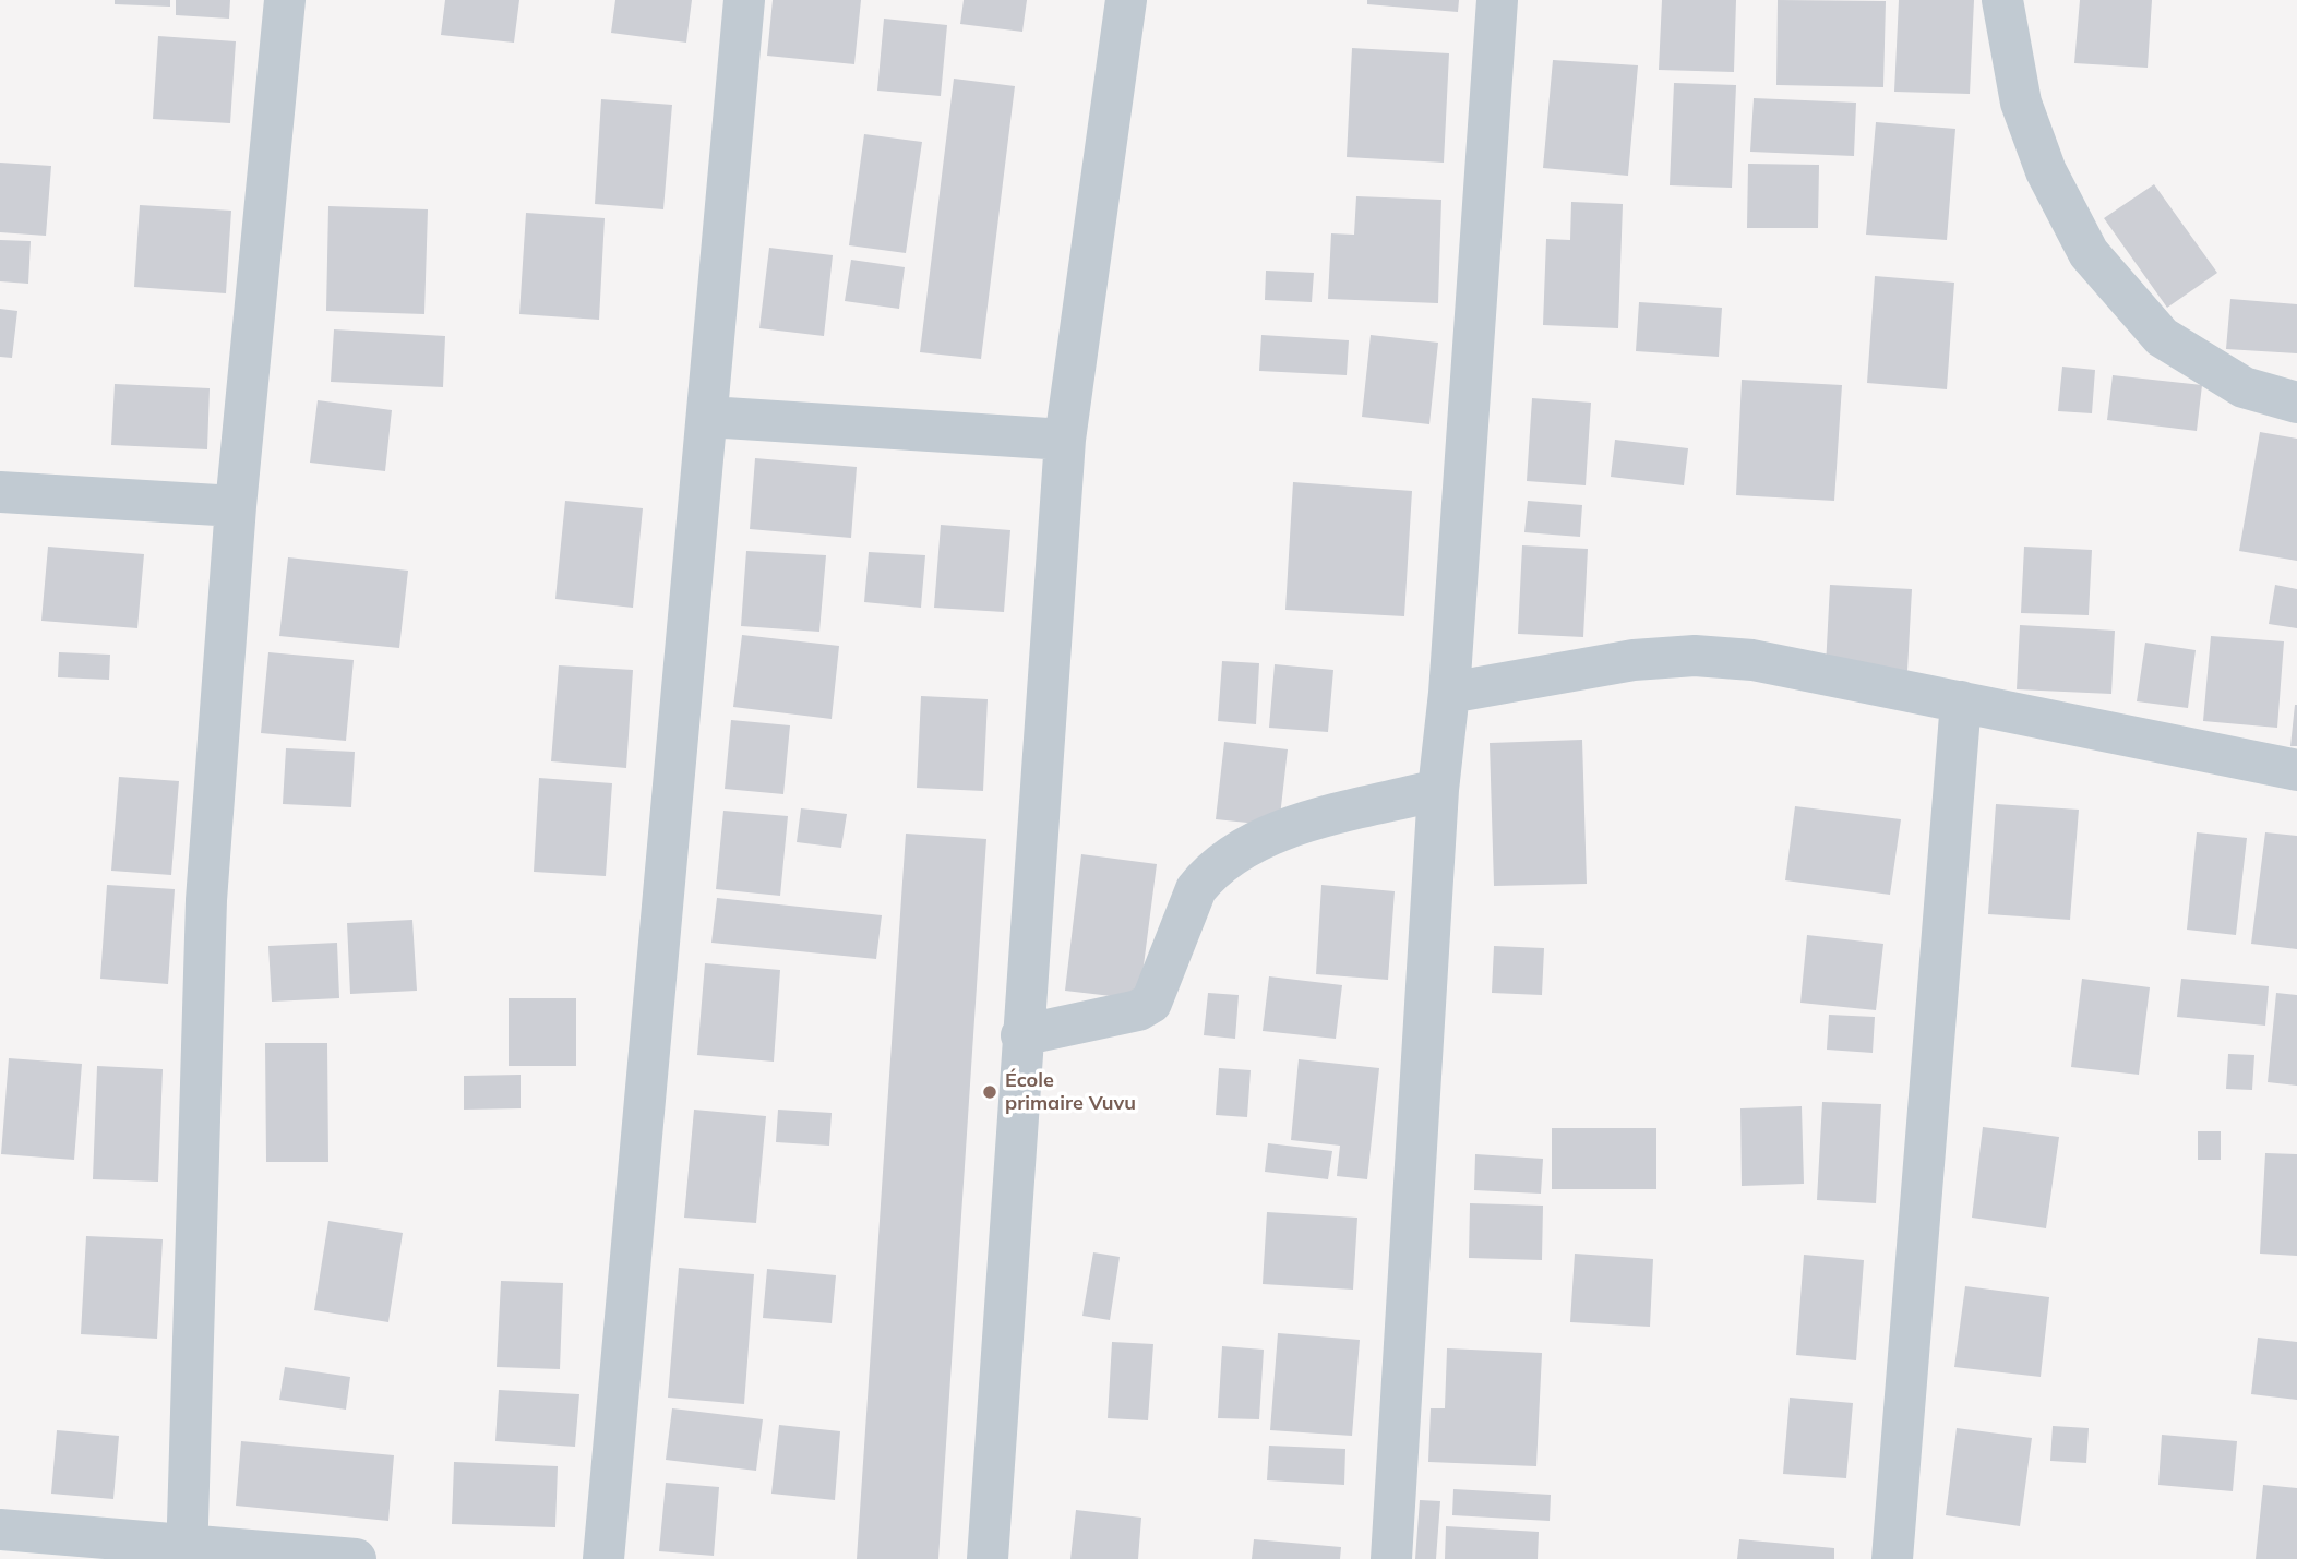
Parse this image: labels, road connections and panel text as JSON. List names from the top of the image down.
{
  "places": ["École primaire Vuvu"]
}
